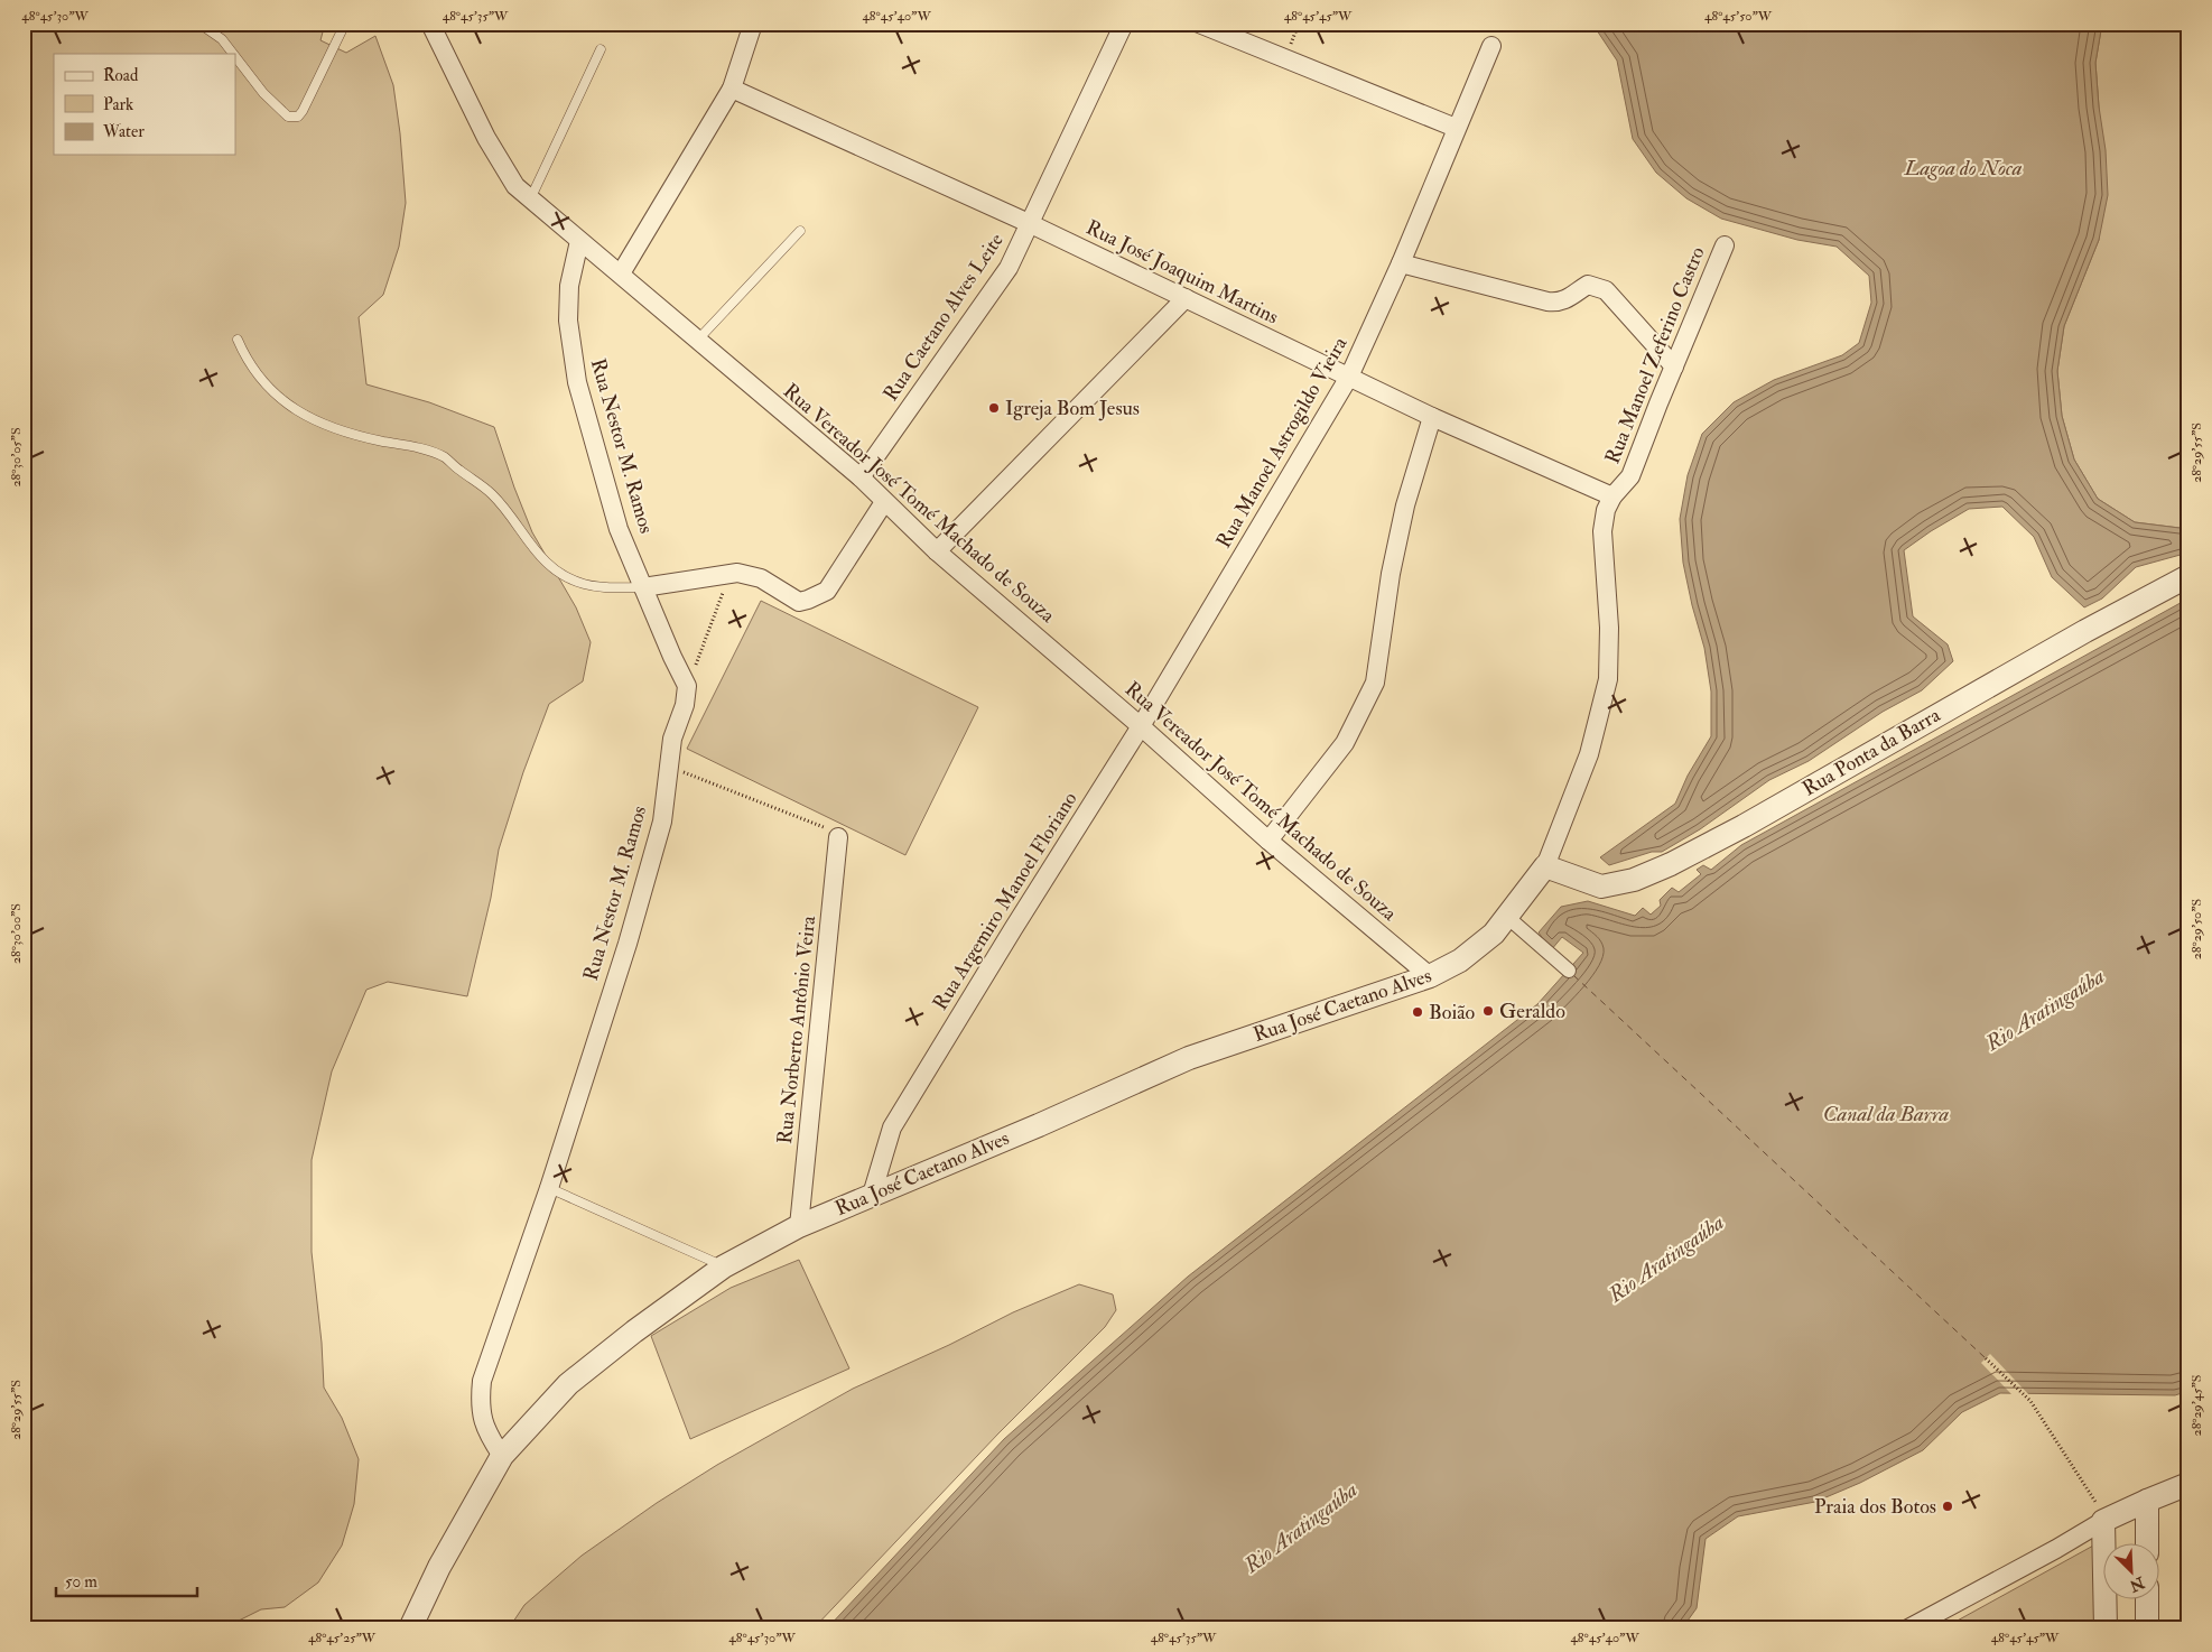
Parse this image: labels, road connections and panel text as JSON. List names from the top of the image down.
{
  "streets": {
    "street": [
      "Rua José Joaquim Martins",
      "Rua Caetano Alves Leite",
      "Rua Manoel Zeferino Castro",
      "Rua Manoel Astrogildo Vieira",
      "Rua Nestor M. Ramos",
      "Rua Vereador José Tomé Machado de Souza",
      "Rua Ponta da Barra",
      "Rua Argemiro Manoel Floriano",
      "Rua José Caetano Alves",
      "Rua Norberto Antônio Veira"
    ]
  },
  "crossings": [
    ["Rua José Joaquim Martins", "Rua Caetano Alves Leite"],
    ["Rua José Joaquim Martins", "Rua Manoel Zeferino Castro"],
    ["Rua José Joaquim Martins", "Rua Manoel Astrogildo Vieira"],
    ["Rua Caetano Alves Leite", "Rua Vereador José Tomé Machado de Souza"],
    ["Rua Manoel Zeferino Castro", "Rua Ponta da Barra"],
    ["Rua Manoel Zeferino Castro", "Rua José Caetano Alves"],
    ["Rua Manoel Astrogildo Vieira", "Rua Vereador José Tomé Machado de Souza"],
    ["Rua Manoel Astrogildo Vieira", "Rua Argemiro Manoel Floriano"],
    ["Rua Nestor M. Ramos", "Rua Vereador José Tomé Machado de Souza"],
    ["Rua Nestor M. Ramos", "Rua José Caetano Alves"],
    ["Rua Vereador José Tomé Machado de Souza", "Rua Argemiro Manoel Floriano"],
    ["Rua Vereador José Tomé Machado de Souza", "Rua José Caetano Alves"],
    ["Rua Ponta da Barra", "Rua José Caetano Alves"],
    ["Rua Argemiro Manoel Floriano", "Rua José Caetano Alves"],
    ["Rua José Caetano Alves", "Rua Norberto Antônio Veira"]
  ],
  "water": ["Lagoa do Noca", "Rio Aratingaúba", "Canal da Barra"],
  "places": [
    "Igreja Bom Jesus",
    "Geraldo",
    "Boião",
    "Praia dos Botos"
  ],
  "legend": ["Road", "Park", "Water"],
  "scale_bar": "50 m",
  "north": "bottom right",
  "coordinates": [
    "48°45'30\"W",
    "48°45'35\"W",
    "48°45'40\"W",
    "48°45'45\"W",
    "48°45'50\"W",
    "28°29'55\"S",
    "28°30'05\"S",
    "28°29'50\"S",
    "28°30'00\"S",
    "28°29'45\"S",
    "48°45'25\"W"
  ]
}
